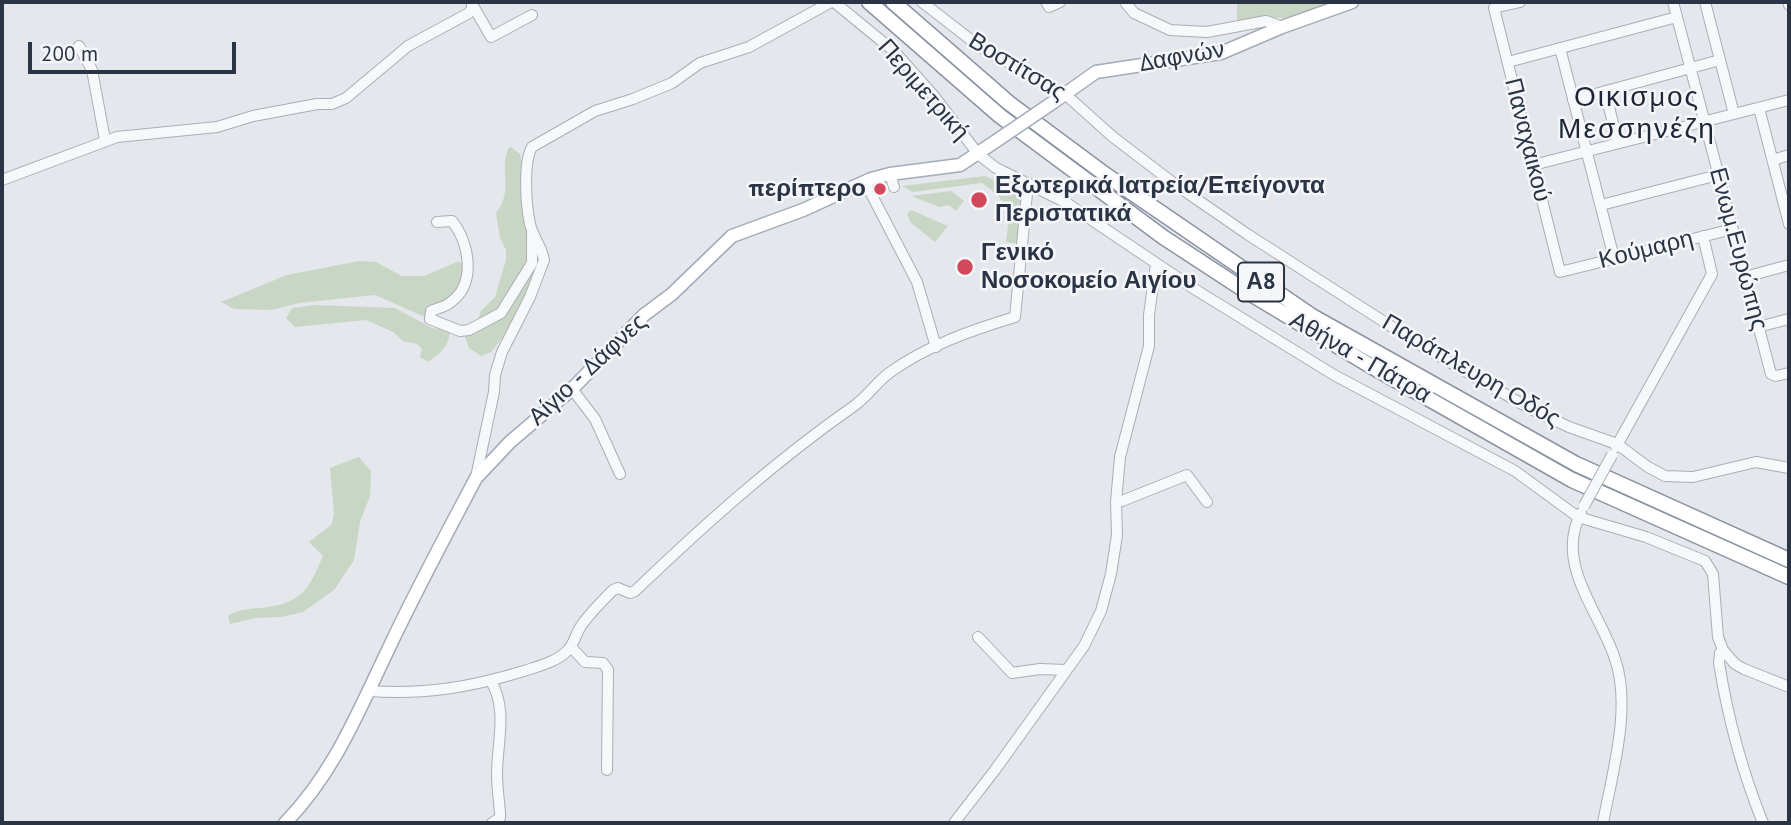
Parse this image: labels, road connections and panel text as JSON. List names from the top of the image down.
{
  "streets": {
    "highway": ["Α8", "Αθήνα - Πάτρα"],
    "main road": ["Δαφνών", "Αίγιο - Δάφνες"],
    "street": [
      "Βοστίτσας",
      "Περιμετρική",
      "Παναχαικού",
      "Ενωμ.Ευρώπης",
      "Κούμαρη",
      "Παράπλευρη Οδός"
    ]
  },
  "crossings": [
    ["Δαφνών", "Βοστίτσας"],
    ["Δαφνών", "Αίγιο - Δάφνες"],
    ["Βοστίτσας", "Αίγιο - Δάφνες"],
    ["Βοστίτσας", "Παράπλευρη Οδός"],
    ["Περιμετρική", "Αίγιο - Δάφνες"],
    ["Παναχαικού", "Κούμαρη"],
    ["Ενωμ.Ευρώπης", "Κούμαρη"]
  ],
  "districts": ["Οικισμος Μεσσηνέζη"],
  "places": ["περίπτερο", "Εξωτερικά Ιατρεία/Επείγοντα Περιστατικά", "Γενικό Νοσοκομείο Αιγίου"],
  "scale_bar": "200 m"
}
